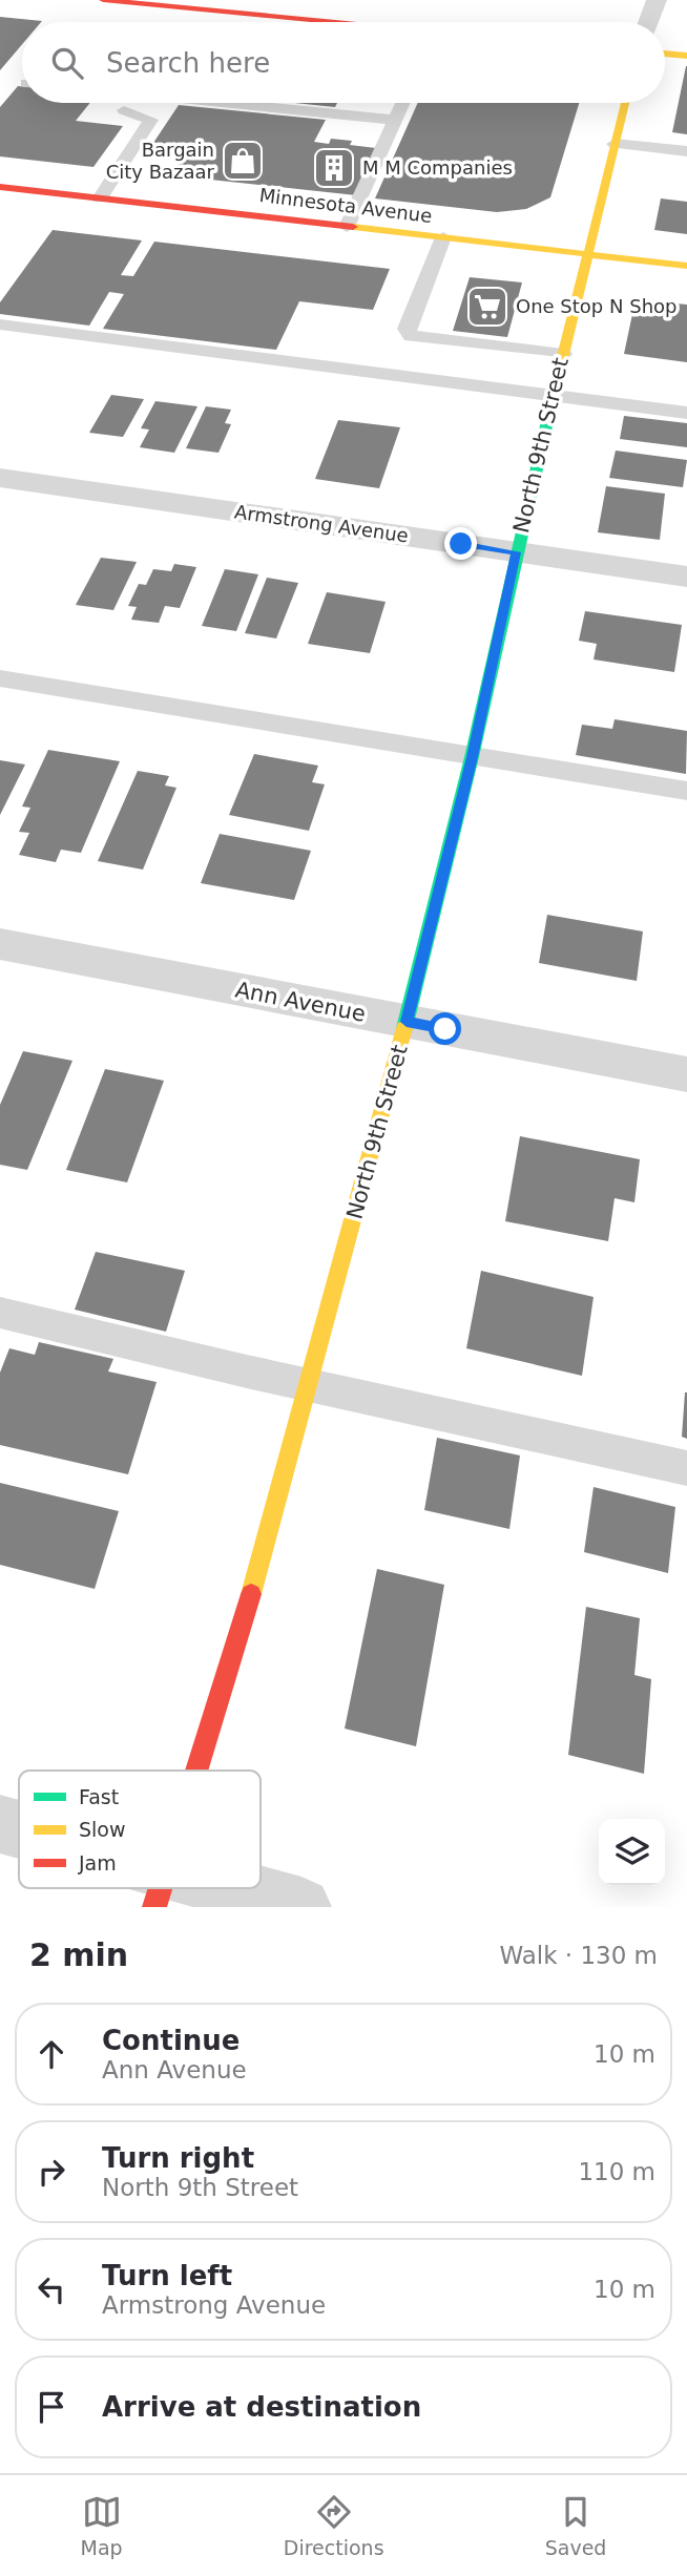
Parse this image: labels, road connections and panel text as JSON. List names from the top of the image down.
{
  "streets": {
    "street": [
      "Minnesota Avenue",
      "North 9th Street",
      "Armstrong Avenue",
      "Ann Avenue"
    ]
  },
  "crossings": [
    ["Minnesota Avenue", "North 9th Street"],
    ["North 9th Street", "Armstrong Avenue"],
    ["North 9th Street", "Ann Avenue"]
  ],
  "places": {
    "shop": ["Bargain City Bazaar"],
    "building": ["M M Companies"],
    "supermarket": ["One Stop N Shop"]
  },
  "legend": ["Fast", "Slow", "Jam"],
  "page": {
    "search": "Search here",
    "heading": ["2 min", "Walk · 130 m"],
    "list": [
      ["Continue", "Ann Avenue", "10 m"],
      ["Turn right", "North 9th Street", "110 m"],
      ["Turn left", "Armstrong Avenue", "10 m"],
      "Arrive at destination"
    ],
    "nav": ["Map", "Directions", "Saved"]
  }
}
